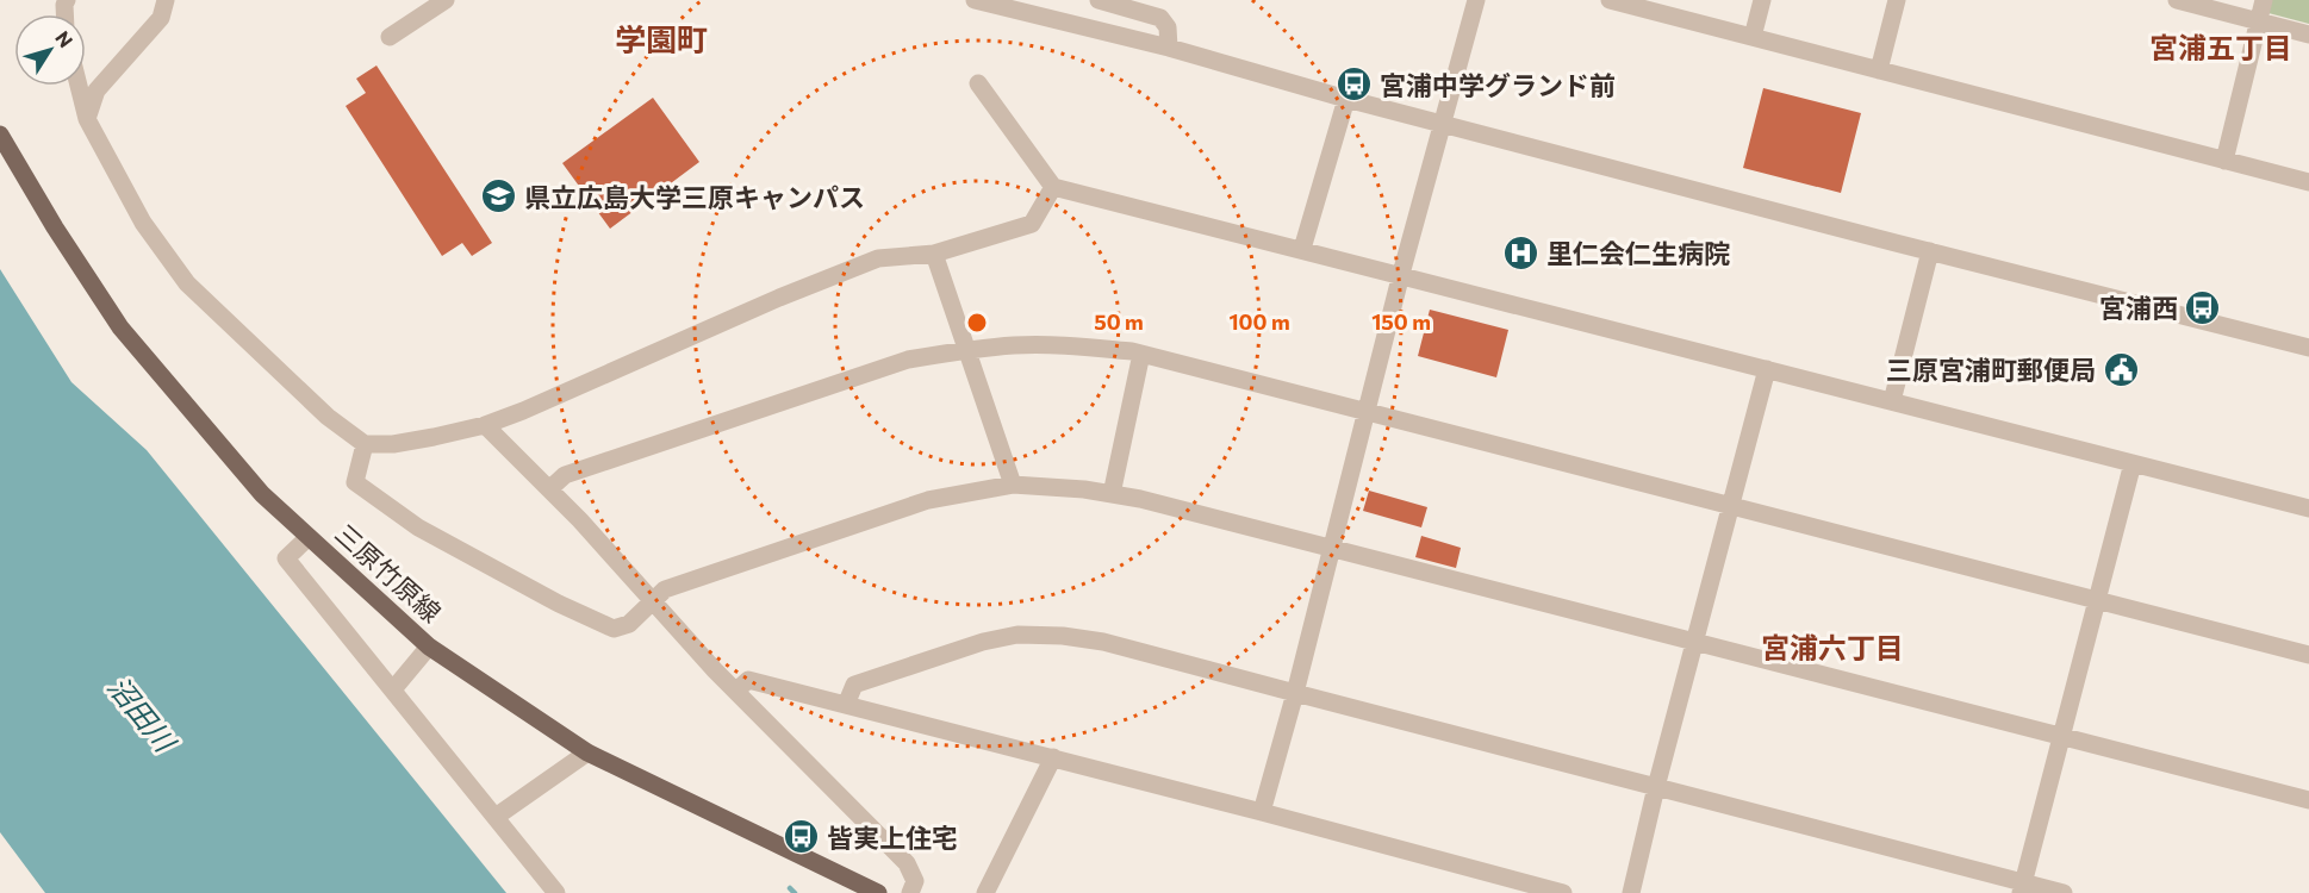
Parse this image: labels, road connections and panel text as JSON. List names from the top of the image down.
{
  "streets": {
    "main road": ["三原竹原線"]
  },
  "districts": ["学園町", "宮浦五丁目", "宮浦六丁目"],
  "water": ["沼田川"],
  "places": {
    "bus stop": ["宮浦中学グランド前", "宮浦西", "皆実上住宅"],
    "school or university": ["県立広島大学三原キャンパス"],
    "hospital": ["里仁会仁生病院"],
    "public building": ["三原宮浦町郵便局"]
  },
  "north": "top right",
  "rings": ["50 m", "100 m", "150 m"]
}
